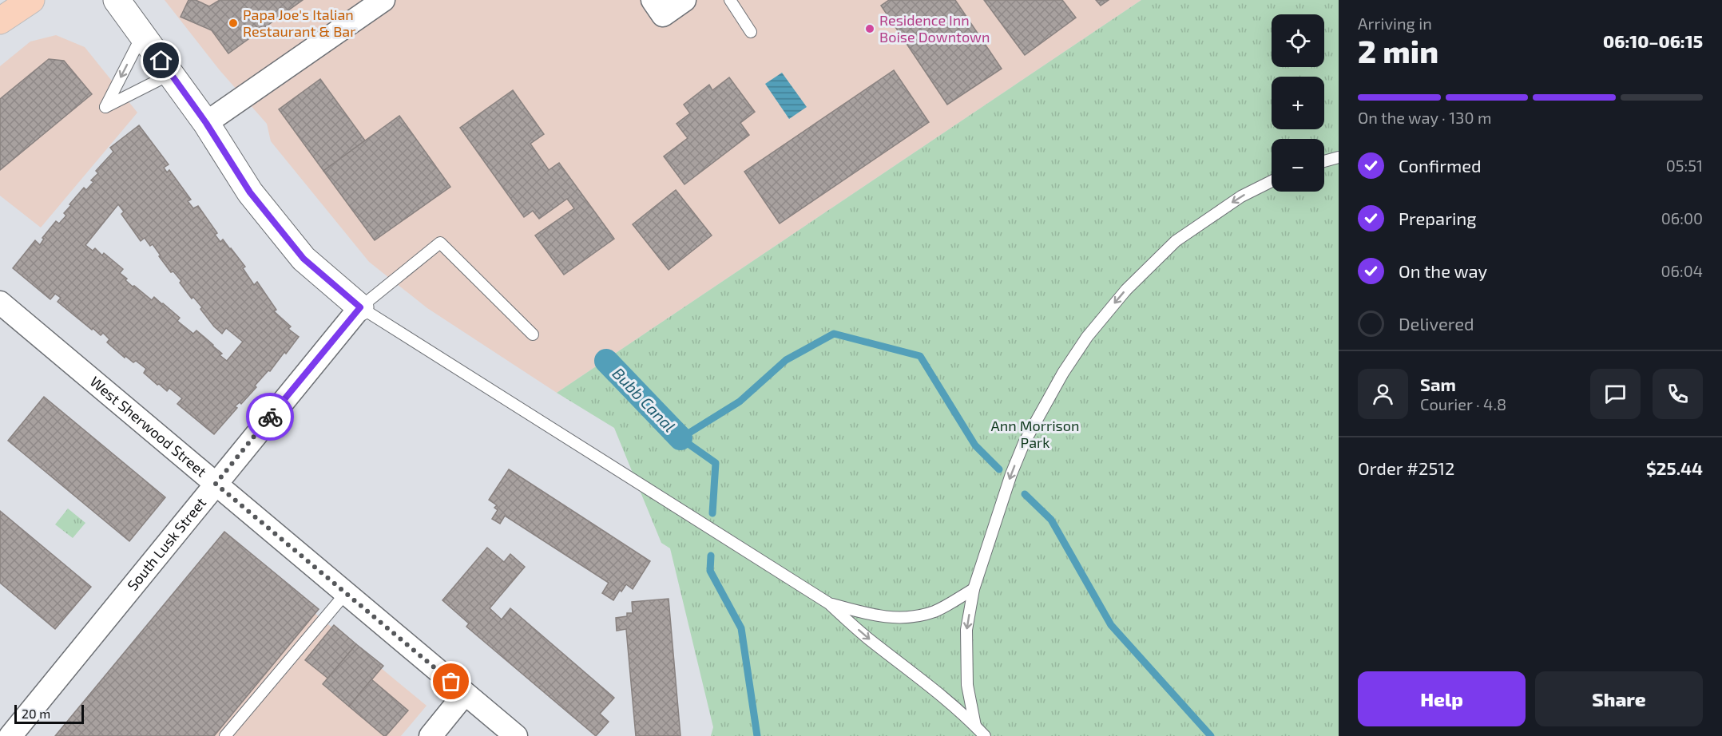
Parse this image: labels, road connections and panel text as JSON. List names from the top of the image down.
{
  "streets": {
    "street": ["West Sherwood Street", "South Lusk Street"]
  },
  "crossings": [
    ["West Sherwood Street", "South Lusk Street"]
  ],
  "water": ["Bubb Canal"],
  "parks": ["Ann Morrison Park"],
  "places": ["Papa Joe's Italian Restaurant & Bar", "Residence Inn Boise Downtown"],
  "scale_bar": "20 m",
  "page": {
    "heading": ["2 min", "Arriving in", "06:10–06:15"],
    "panel": [
      "Sam",
      "Courier · 4.8",
      "Order #2512",
      "$25.44"
    ],
    "map_buttons": ["+", "−"],
    "bar": "On the way · 130 m",
    "list": [
      ["Confirmed", "05:51"],
      ["Preparing", "06:00"],
      ["On the way", "06:04"],
      "Delivered"
    ],
    "buttons": ["Help", "Share"],
    "scale": "20 m"
  }
}
